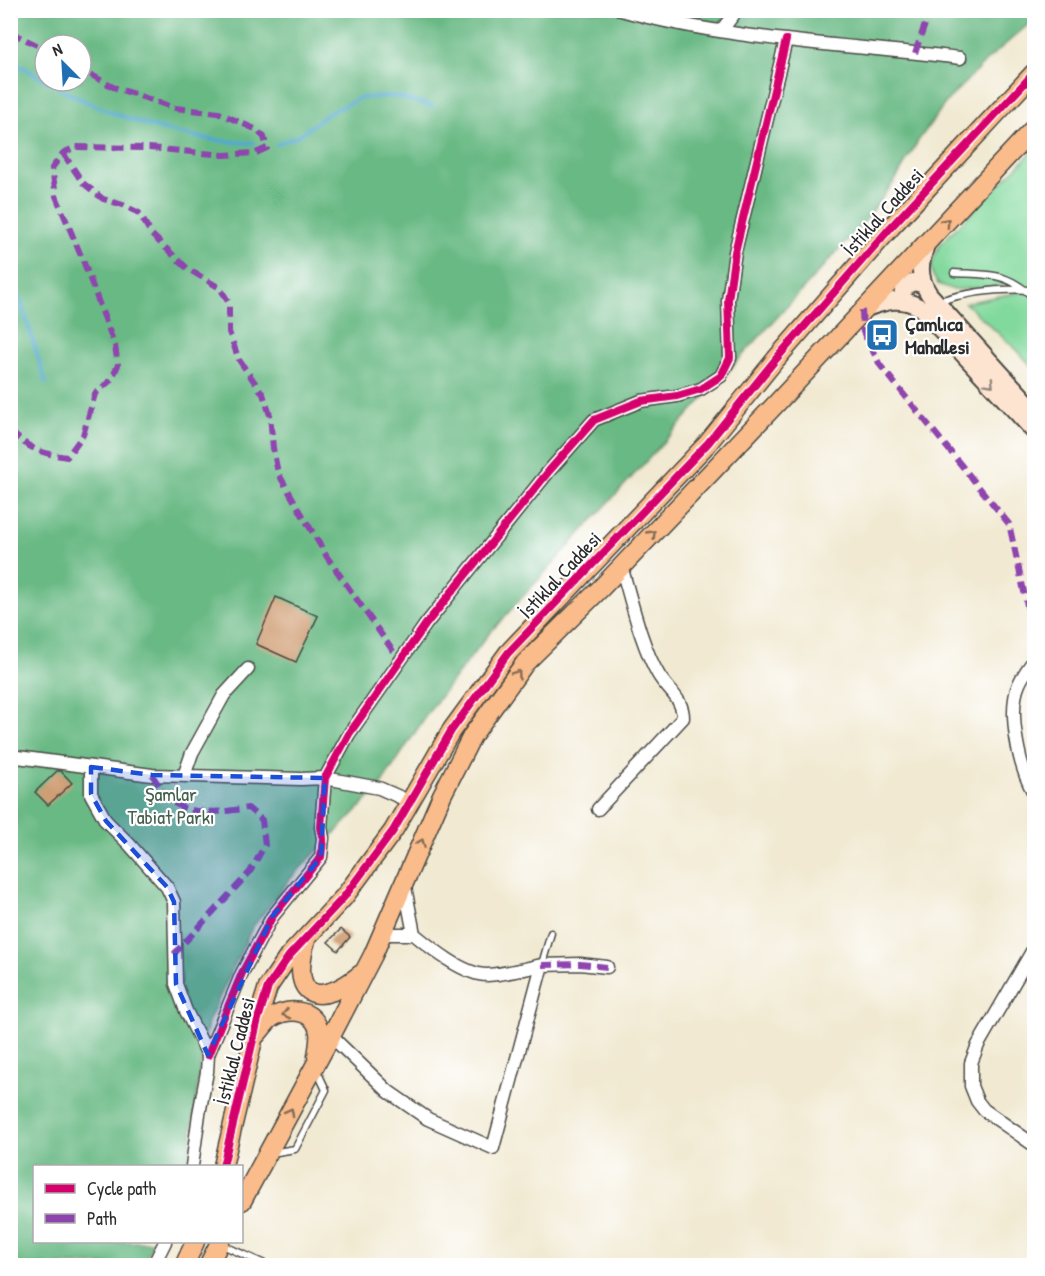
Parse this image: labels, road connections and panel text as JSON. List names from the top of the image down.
{
  "streets": {
    "main road": ["İstiklal Caddesi"]
  },
  "parks": ["Şamlar Tabiat Parkı"],
  "places": {
    "bus stop": ["Çamlıca Mahallesi"]
  },
  "legend": ["Cycle path", "Path"],
  "north": "top left"
}
